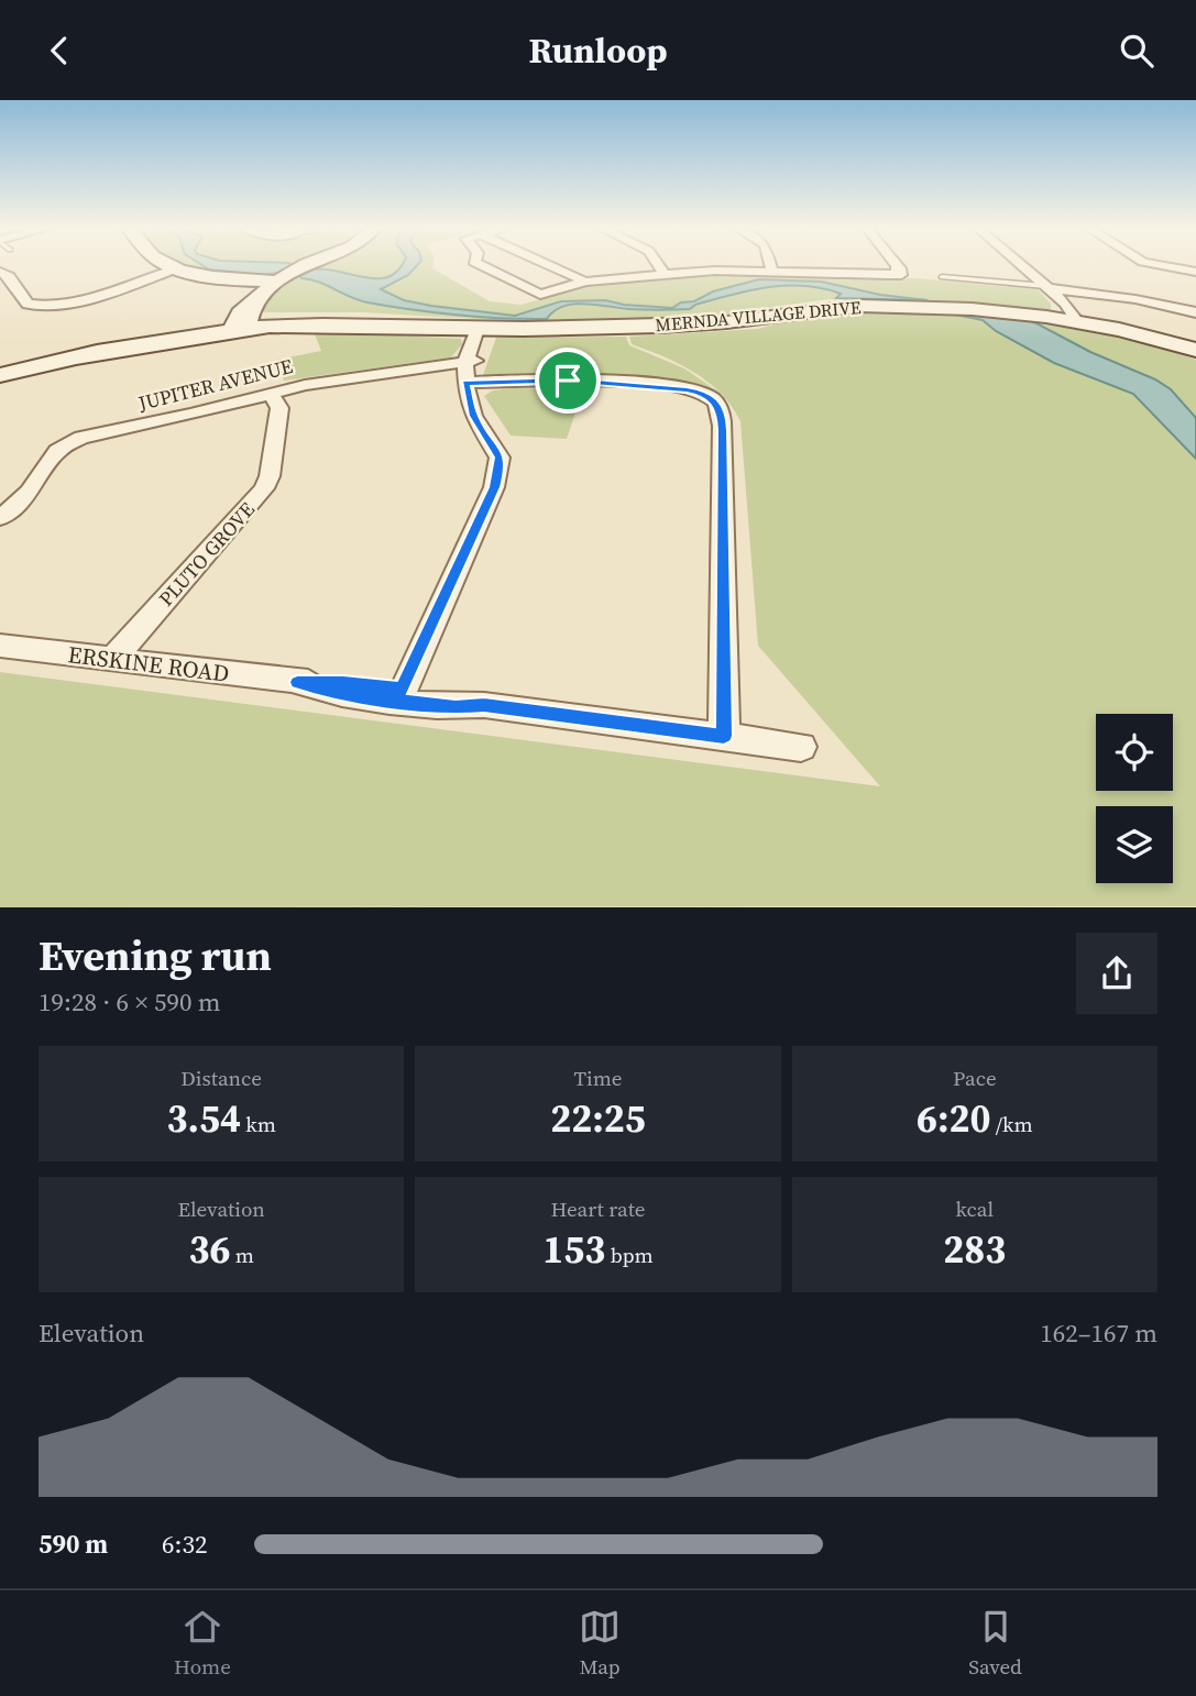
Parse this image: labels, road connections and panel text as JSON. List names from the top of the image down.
{
  "streets": {
    "street": [
      "MERNDA VILLAGE DRIVE",
      "JUPITER AVENUE",
      "PLUTO GROVE",
      "ERSKINE ROAD"
    ]
  },
  "crossings": [
    ["JUPITER AVENUE", "PLUTO GROVE"],
    ["JUPITER AVENUE", "ERSKINE ROAD"],
    ["PLUTO GROVE", "ERSKINE ROAD"]
  ],
  "page": {
    "header": "Runloop",
    "heading": ["Evening run", "19:28 · 6 × 590 m"],
    "stats": [
      ["Distance", "3.54 km"],
      ["Time", "22:25"],
      ["Pace", "6:20 /km"],
      ["Elevation", "36 m"],
      ["Heart rate", "153 bpm"],
      ["kcal", "283"]
    ],
    "chart": ["Elevation", "162–167 m"],
    "list": [
      {
        "name": "590 m",
        "note": "6:32"
      }
    ],
    "tabs": ["Home", "Map", "Saved"]
  }
}
